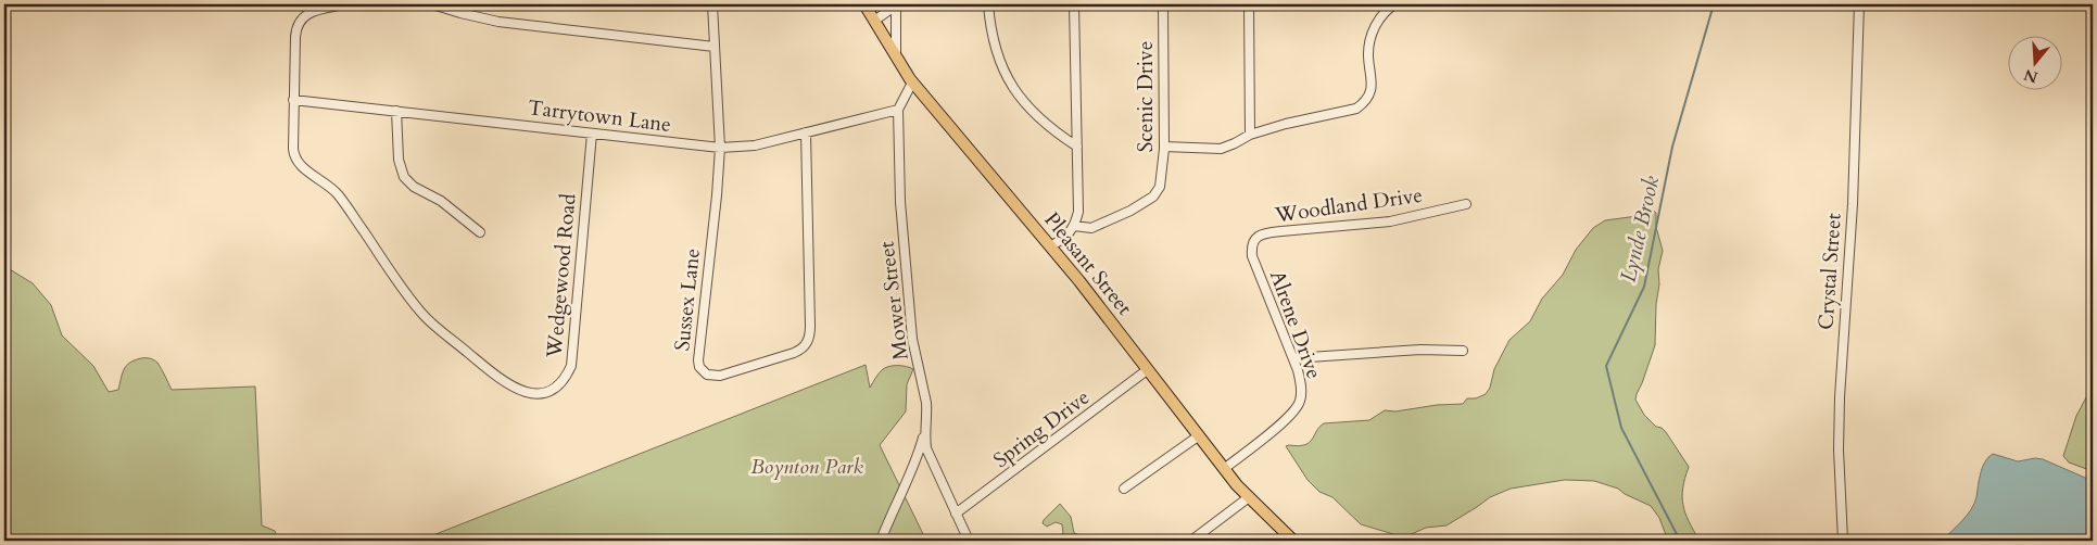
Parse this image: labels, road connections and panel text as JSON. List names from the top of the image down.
{
  "streets": {
    "main road": ["Pleasant Street"],
    "street": [
      "Scenic Drive",
      "Tarrytown Lane",
      "Woodland Drive",
      "Crystal Street",
      "Wedgewood Road",
      "Sussex Lane",
      "Mower Street",
      "Alrene Drive",
      "Spring Drive"
    ]
  },
  "crossings": [
    ["Tarrytown Lane", "Wedgewood Road"],
    ["Tarrytown Lane", "Sussex Lane"],
    ["Tarrytown Lane", "Mower Street"],
    ["Woodland Drive", "Alrene Drive"],
    ["Pleasant Street", "Mower Street"],
    ["Pleasant Street", "Alrene Drive"],
    ["Pleasant Street", "Spring Drive"],
    ["Mower Street", "Spring Drive"]
  ],
  "water": ["Lynde Brook"],
  "parks": ["Boynton Park"],
  "north": "bottom"
}
